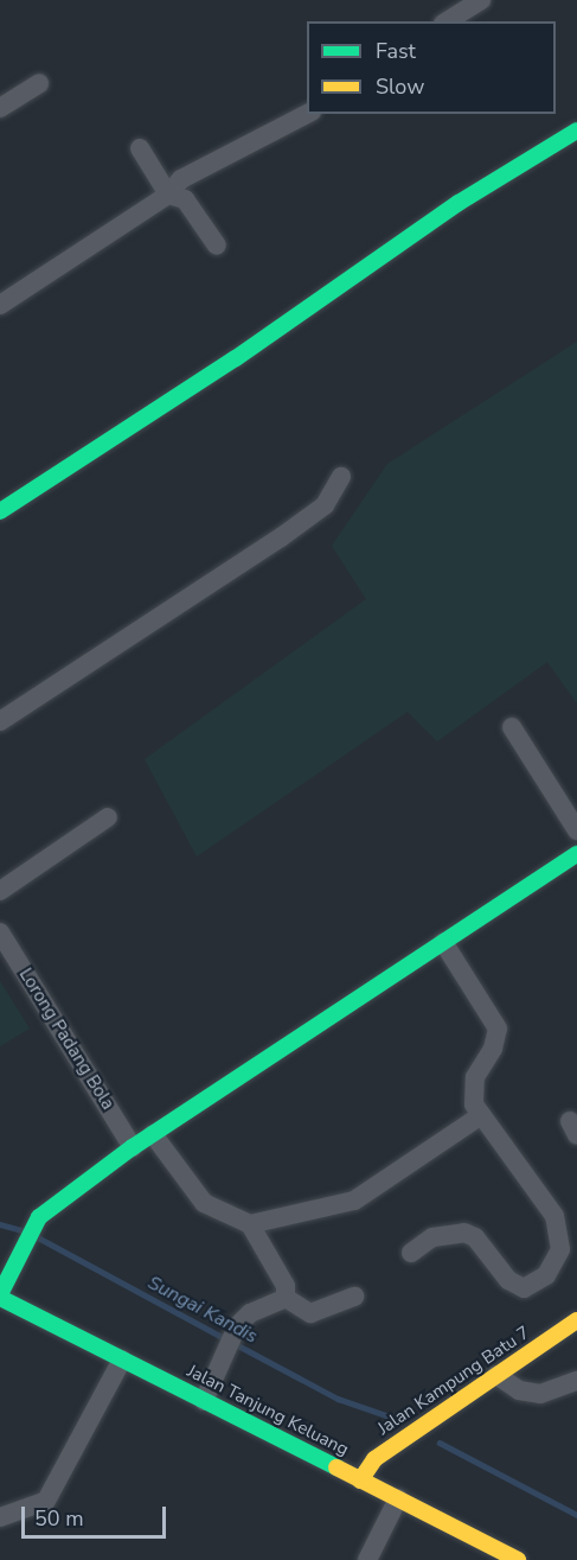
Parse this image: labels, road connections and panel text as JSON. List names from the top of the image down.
{
  "streets": {
    "street": ["Lorong Padang Bola", "Jalan Kampung Batu 7", "Jalan Tanjung Keluang"]
  },
  "crossings": [
    ["Jalan Kampung Batu 7", "Jalan Tanjung Keluang"]
  ],
  "water": ["Sungai Kandis"],
  "legend": ["Fast", "Slow"],
  "scale_bar": "50 m"
}
